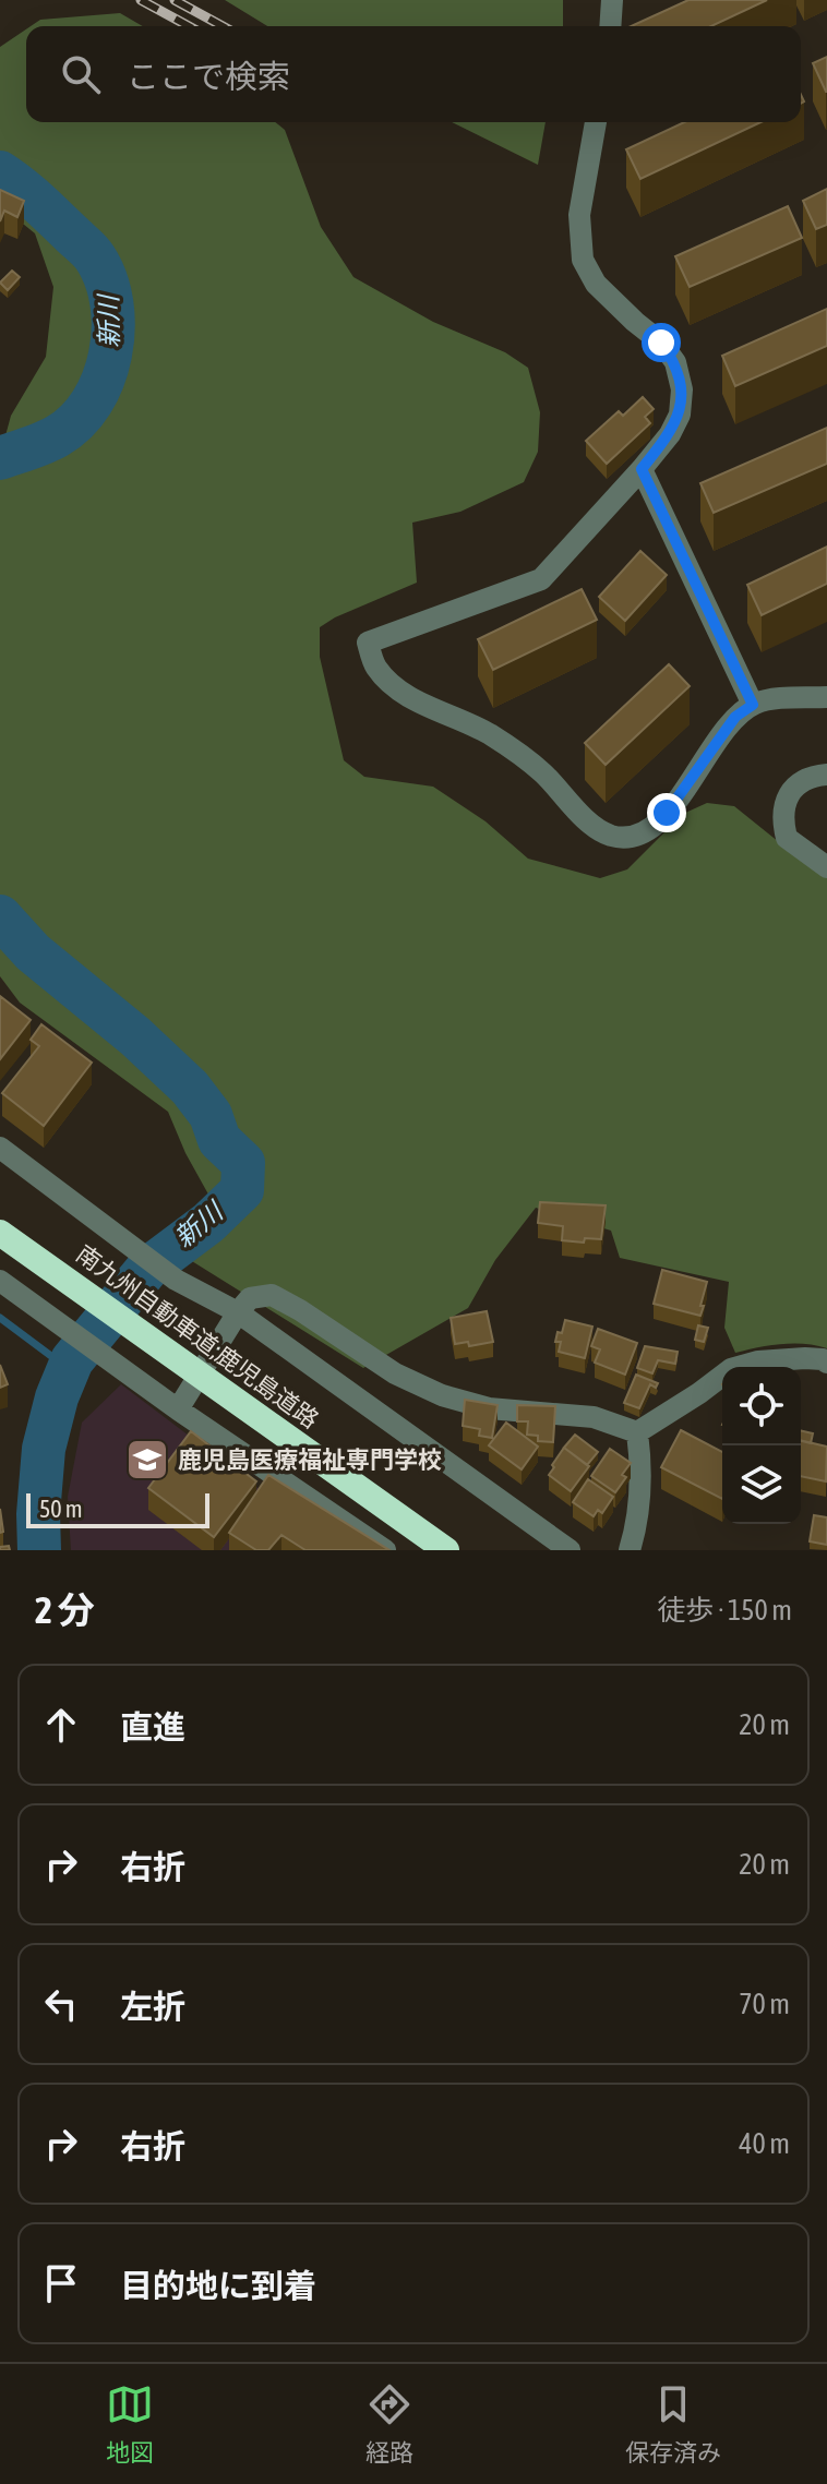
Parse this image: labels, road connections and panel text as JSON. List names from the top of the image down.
{
  "streets": {
    "highway": ["南九州自動車道;鹿児島道路"]
  },
  "water": ["新川"],
  "places": {
    "school or university": ["鹿児島医療福祉専門学校"]
  },
  "scale_bar": "50 m",
  "page": {
    "search": "ここで検索",
    "scale": "50 m",
    "heading": ["2 分", "徒歩 · 150 m"],
    "list": [
      ["直進", "20 m"],
      ["右折", "20 m"],
      ["左折", "70 m"],
      ["右折", "40 m"],
      "目的地に到着"
    ],
    "nav": ["地図", "経路", "保存済み"]
  }
}
